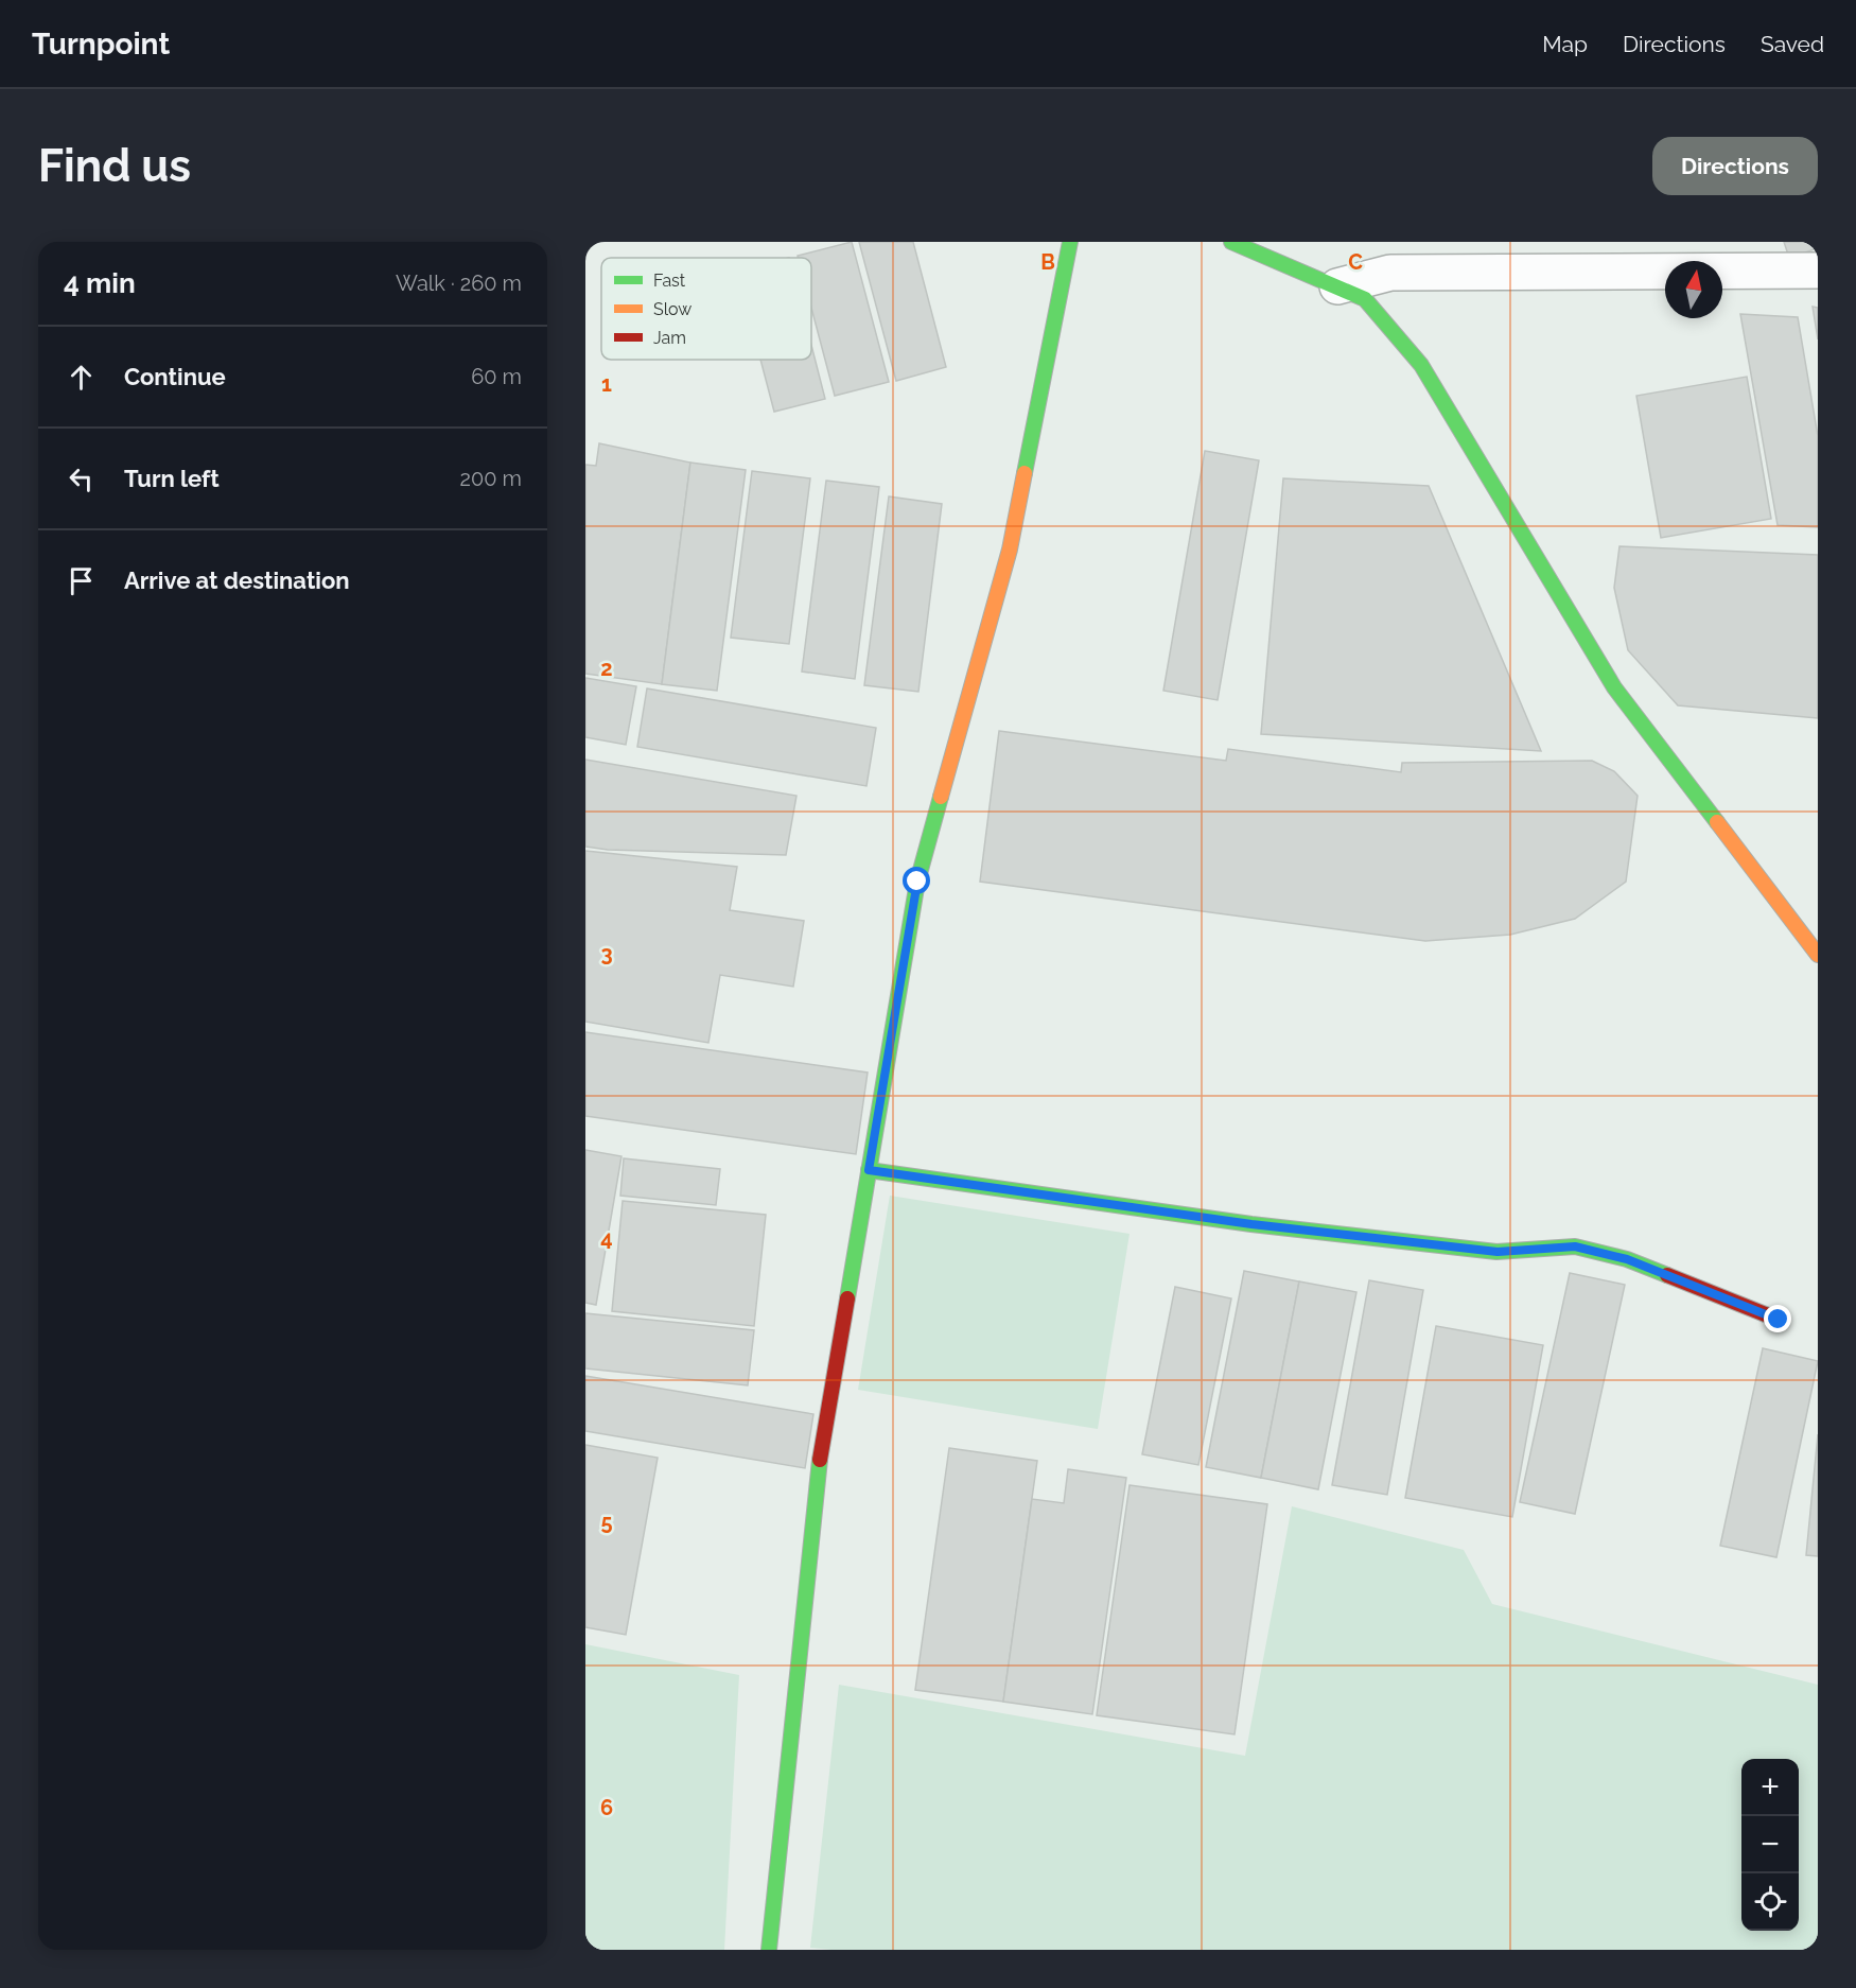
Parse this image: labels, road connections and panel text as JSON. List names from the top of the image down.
{
  "legend": ["Fast", "Slow", "Jam"],
  "north": "top",
  "page": {
    "header": "Turnpoint",
    "nav": ["Map", "Directions", "Saved"],
    "buttons": "Directions",
    "title": "Find us",
    "heading": ["4 min", "Walk · 260 m"],
    "list": [
      ["Continue", "60 m"],
      ["Turn left", "200 m"],
      "Arrive at destination"
    ],
    "map_buttons": ["+", "−"]
  },
  "grid": {
    "columns": ["B", "C"],
    "rows": [
      "1",
      "2",
      "3",
      "4",
      "5",
      "6"
    ]
  }
}
